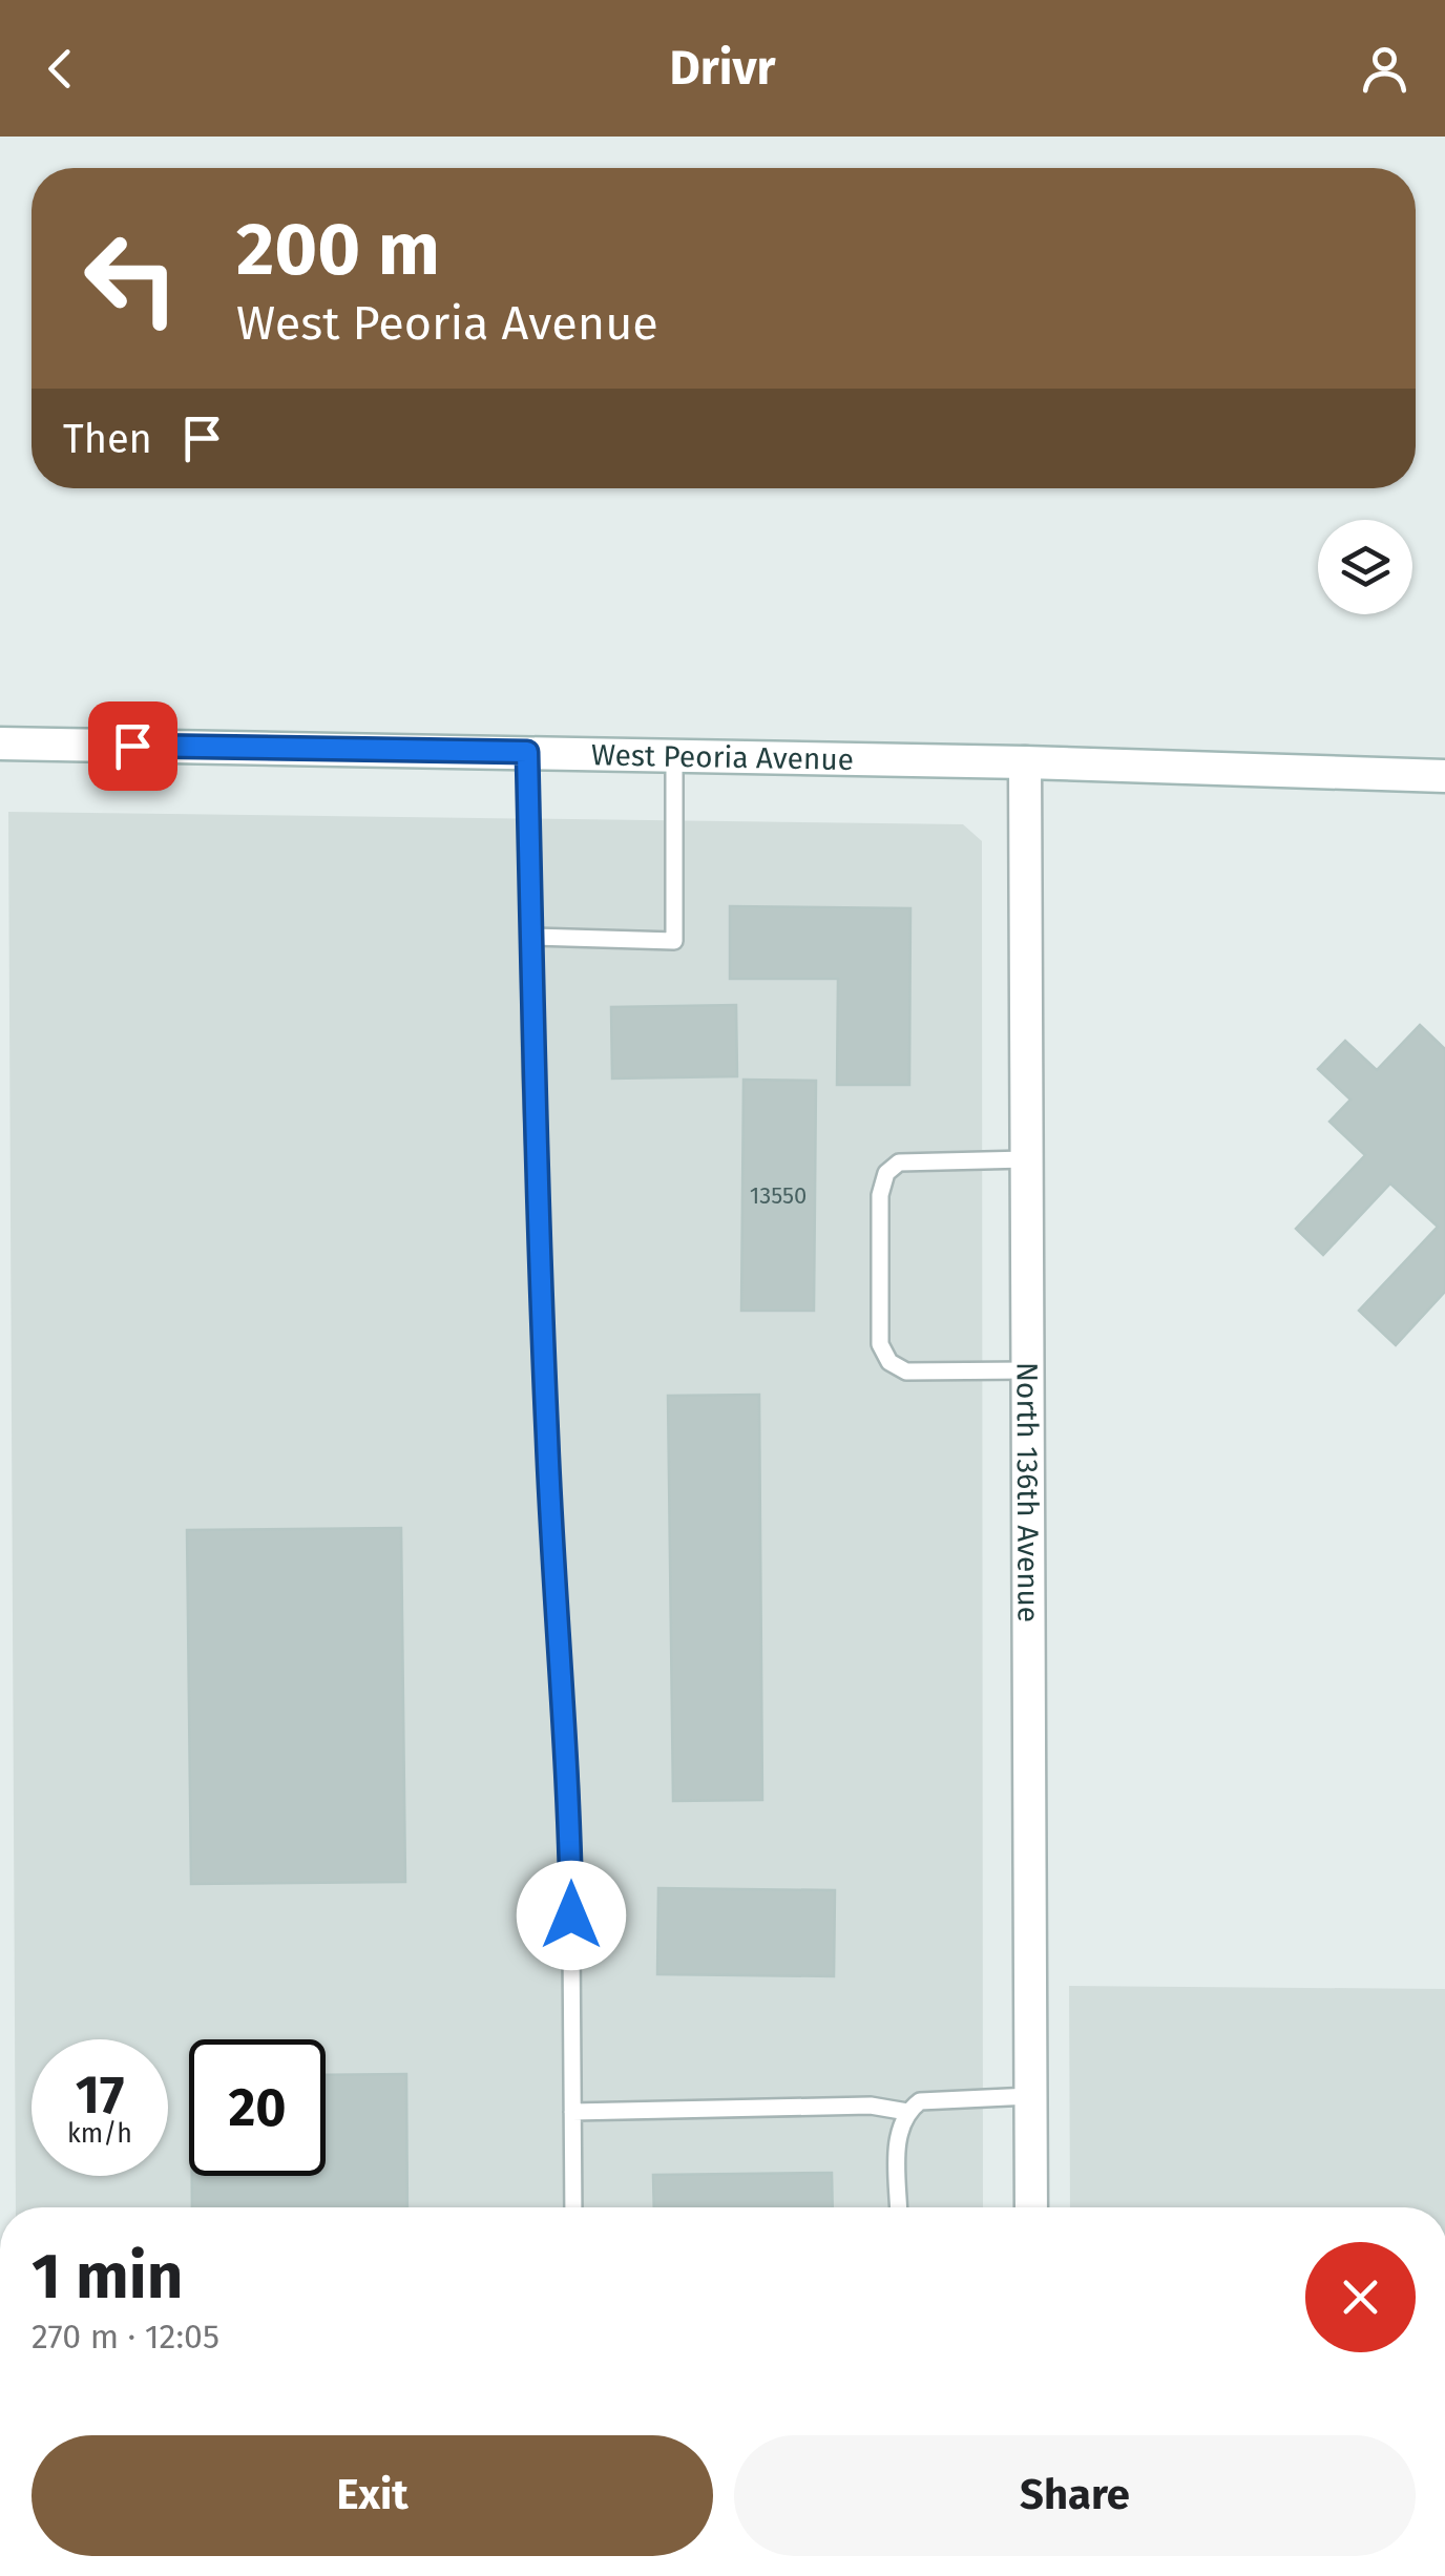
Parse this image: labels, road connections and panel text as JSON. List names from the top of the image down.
{
  "streets": {
    "street": ["West Peoria Avenue", "North 136th Avenue"]
  },
  "crossings": [
    ["West Peoria Avenue", "North 136th Avenue"]
  ],
  "house_numbers": ["13550"],
  "page": {
    "header": "Drivr",
    "turn": ["200 m", "West Peoria Avenue"],
    "then": "Then",
    "speed": "17 km/h",
    "limit": "20",
    "heading": ["1 min", "270 m · 12:05"],
    "buttons": ["Exit", "Share"]
  }
}
